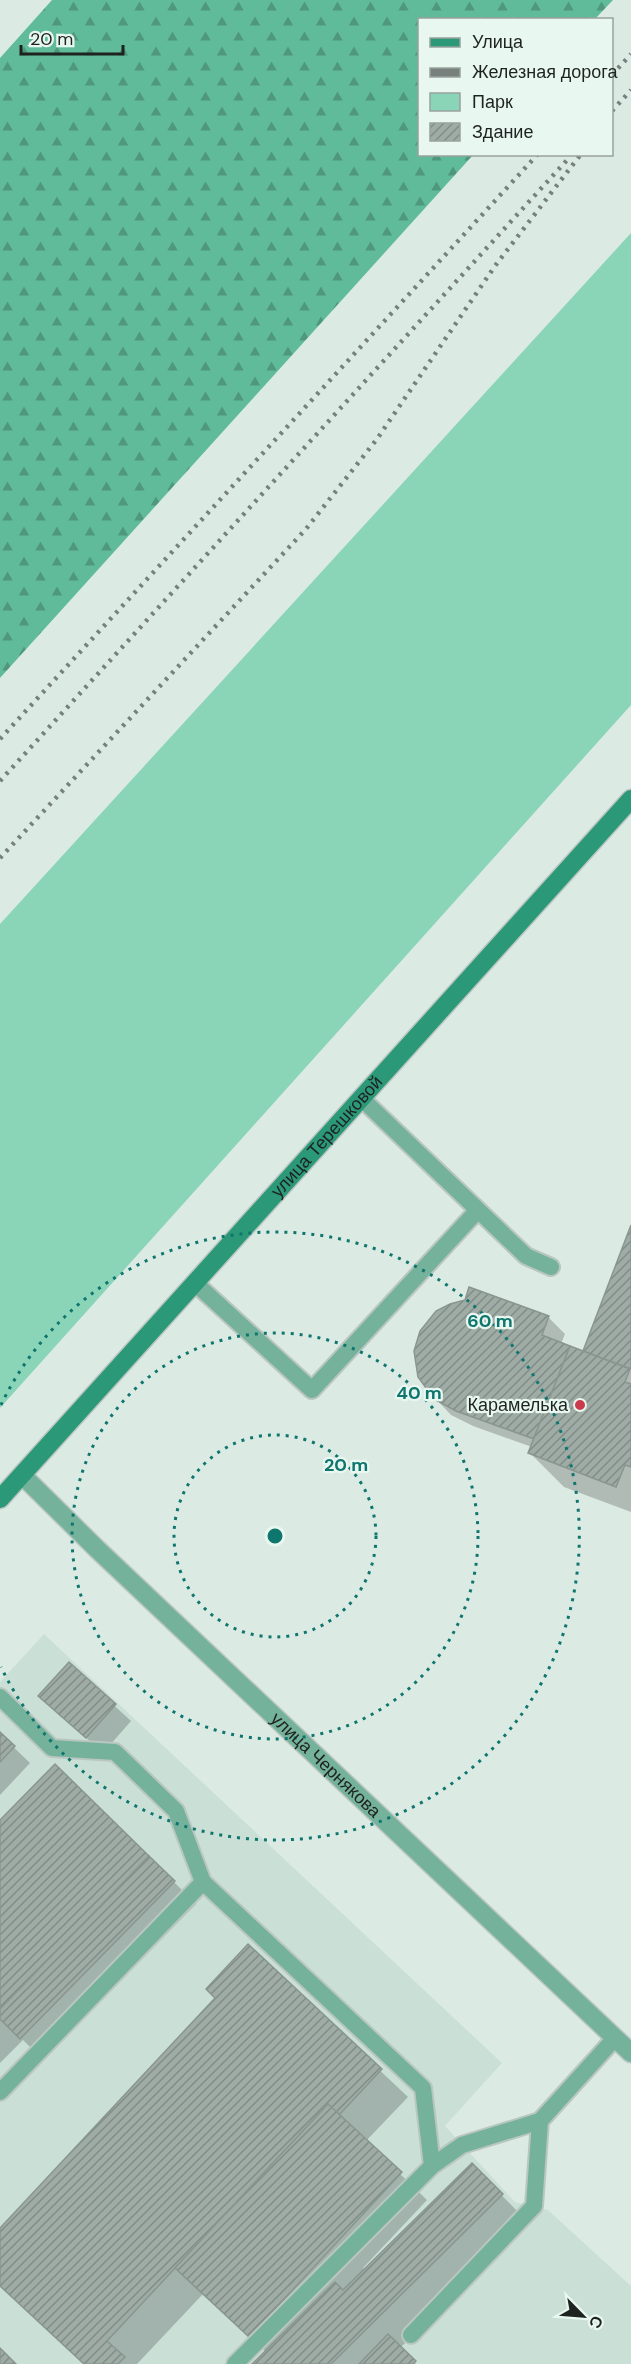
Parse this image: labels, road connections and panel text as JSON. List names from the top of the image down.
{
  "streets": {
    "main road": ["улица Терешковой"],
    "street": ["улица Чернякова"]
  },
  "crossings": [
    ["улица Терешковой", "улица Чернякова"]
  ],
  "places": ["Карамелька"],
  "legend": [
    "Улица",
    "Железная дорога",
    "Парк",
    "Здание"
  ],
  "scale_bar": "20 m",
  "north": "bottom right",
  "rings": ["60 m", "40 m", "20 m"]
}
